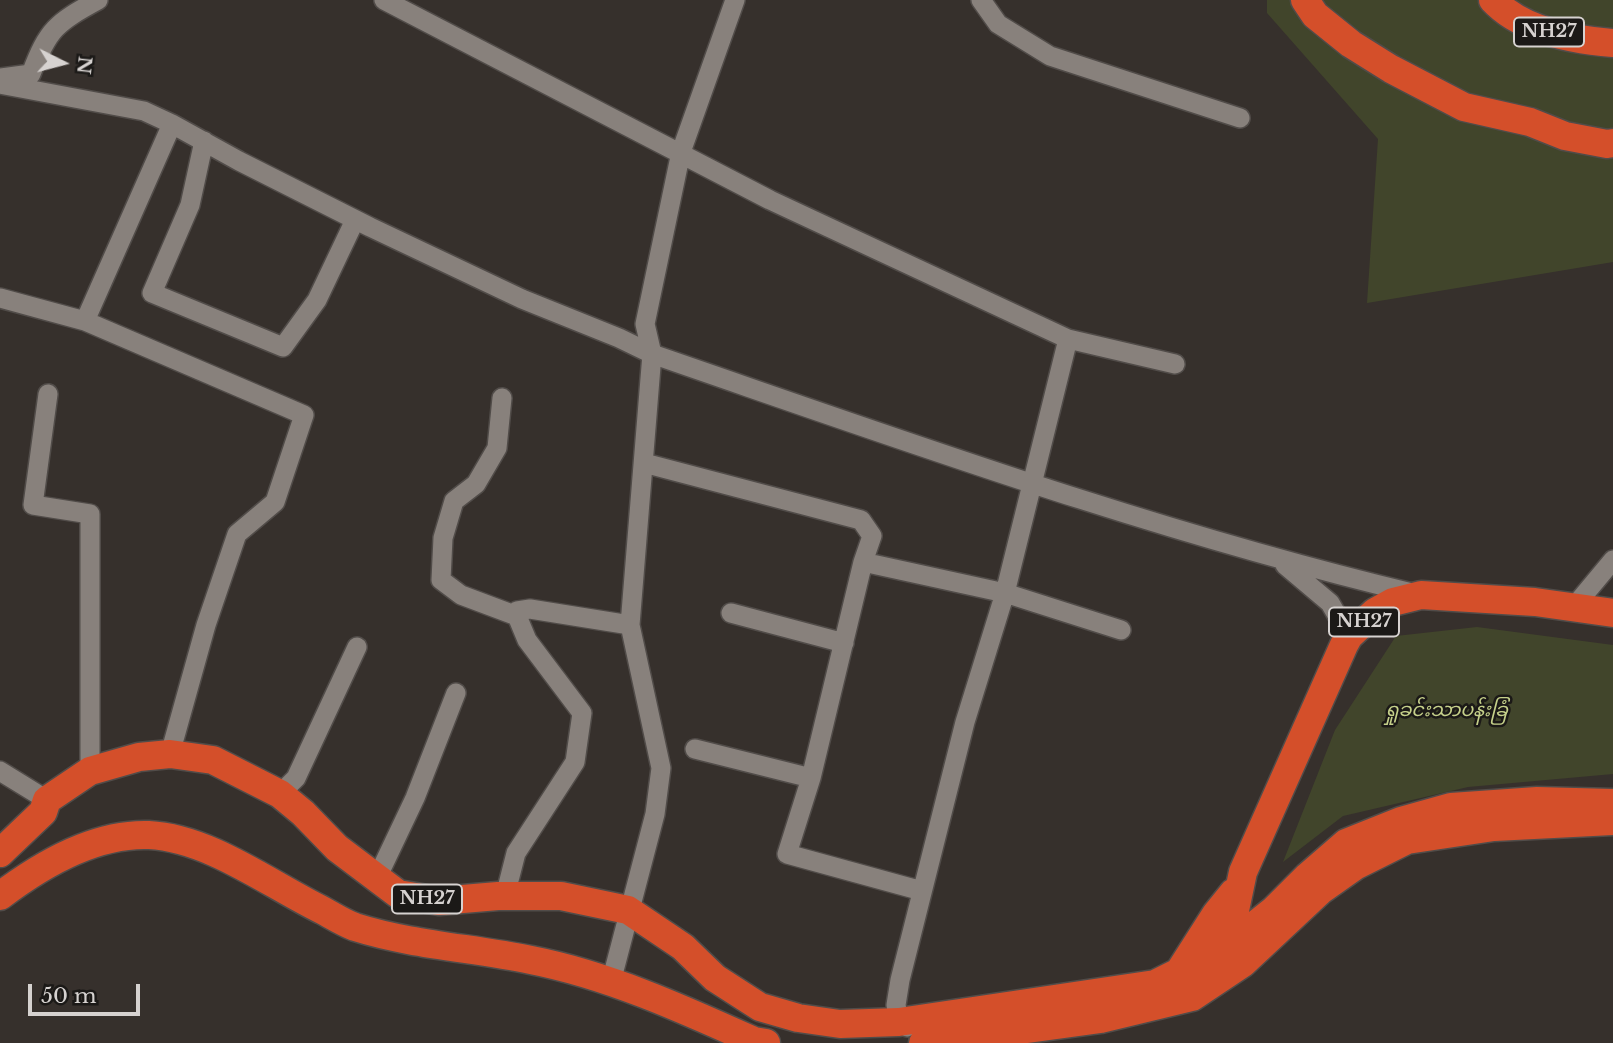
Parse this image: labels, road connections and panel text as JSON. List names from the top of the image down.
{
  "streets": {
    "highway": ["NH27"]
  },
  "parks": ["ရှုခင်းသာပန်းခြံ"],
  "scale_bar": "50 m",
  "north": "right"
}
